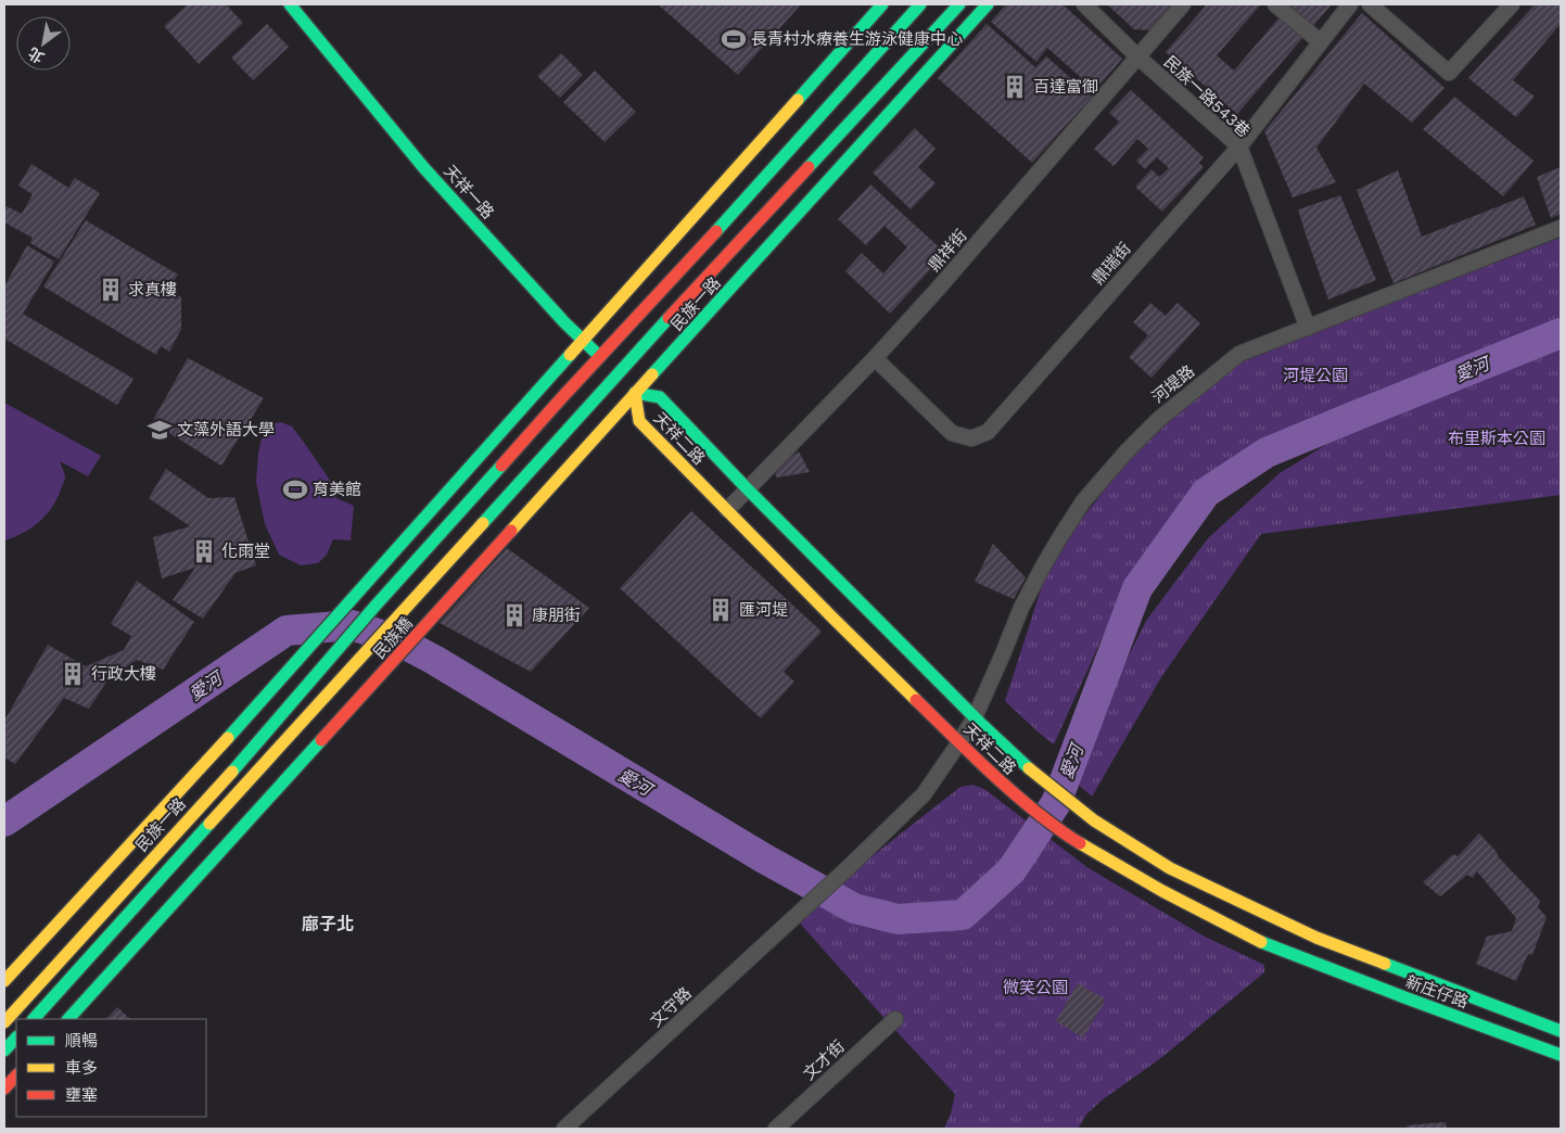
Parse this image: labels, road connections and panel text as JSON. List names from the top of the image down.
{
  "streets": {
    "main road": [
      "天祥一路",
      "民族一路",
      "天祥二路",
      "民族橋",
      "新庄仔路"
    ],
    "street": [
      "民族一路543巷",
      "鼎祥街",
      "鼎瑞街",
      "河堤路",
      "文守路",
      "文才街"
    ]
  },
  "crossings": [
    ["民族一路543巷", "鼎祥街"],
    ["民族一路543巷", "鼎瑞街"],
    ["民族一路543巷", "河堤路"],
    ["天祥一路", "民族一路"],
    ["天祥一路", "天祥二路"],
    ["鼎祥街", "鼎瑞街"],
    ["鼎祥街", "天祥二路"],
    ["民族一路", "天祥二路"],
    ["民族一路", "民族橋"],
    ["河堤路", "天祥二路"],
    ["河堤路", "文守路"],
    ["天祥二路", "新庄仔路"],
    ["天祥二路", "文守路"]
  ],
  "districts": ["廍子北"],
  "water": ["愛河"],
  "parks": ["河堤公園", "布里斯本公園", "微笑公園"],
  "places": {
    "sports": ["長青村水療養生游泳健康中心", "育美館"],
    "building": [
      "百達富御",
      "求真樓",
      "化雨堂",
      "匯河堤",
      "康朋街",
      "行政大樓"
    ],
    "school or university": ["文藻外語大學"]
  },
  "legend": ["順暢", "車多", "壅塞"],
  "north": "bottom left"
}
